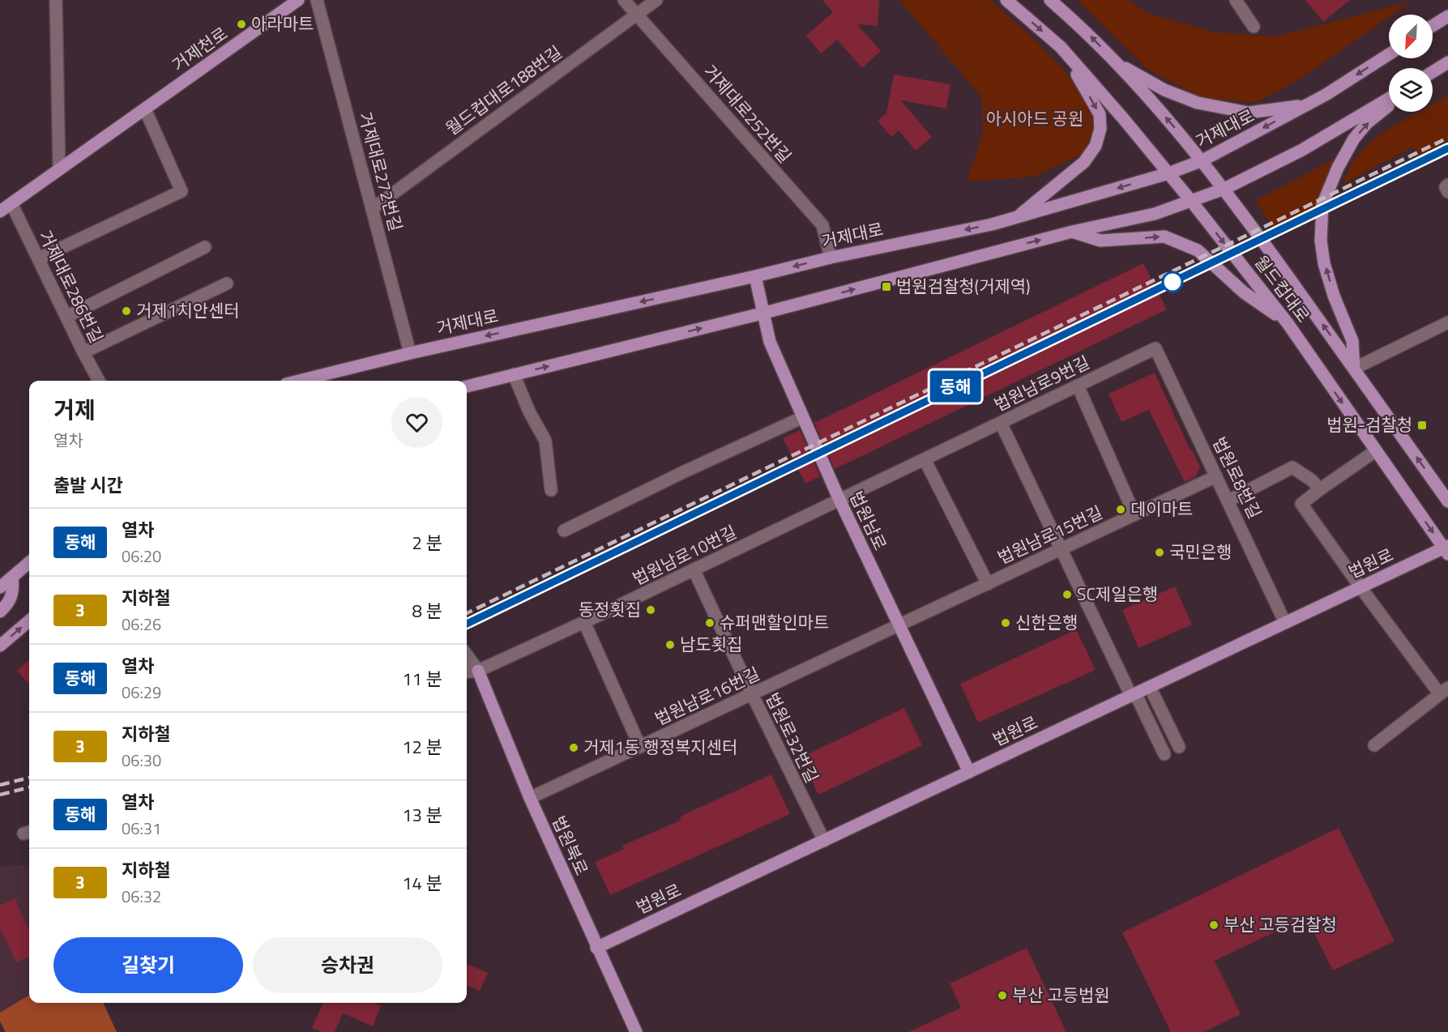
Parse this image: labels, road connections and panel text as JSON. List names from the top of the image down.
{
  "streets": {
    "main road": [
      "거제천로",
      "거제대로",
      "월드컵대로",
      "법원남로",
      "법원로",
      "법원북로"
    ],
    "street": [
      "월드컵대로188번길",
      "거제대로252번길",
      "거제대로272번길",
      "거제대로286번길",
      "법원남로9번길",
      "법원로8번길",
      "법원남로15번길",
      "법원남로10번길",
      "법원남로16번길",
      "법원로32번길"
    ]
  },
  "crossings": [
    ["거제천로", "거제대로286번길"],
    ["월드컵대로188번길", "거제대로252번길"],
    ["월드컵대로188번길", "거제대로272번길"],
    ["거제대로252번길", "거제대로"],
    ["거제대로", "거제대로272번길"],
    ["거제대로", "월드컵대로"],
    ["거제대로", "법원남로"],
    ["월드컵대로", "법원로"],
    ["법원남로9번길", "법원로8번길"],
    ["법원남로9번길", "법원남로"],
    ["법원남로9번길", "법원남로10번길"],
    ["법원로8번길", "법원남로15번길"],
    ["법원로8번길", "법원로"],
    ["법원남로", "법원남로15번길"],
    ["법원남로", "법원남로10번길"],
    ["법원남로", "법원로"],
    ["법원남로", "법원남로16번길"],
    ["법원남로15번길", "법원남로16번길"],
    ["법원남로10번길", "법원로32번길"],
    ["법원남로10번길", "법원북로"],
    ["법원로", "법원로32번길"],
    ["법원로", "법원북로"],
    ["법원남로16번길", "법원로32번길"],
    ["법원남로16번길", "법원북로"]
  ],
  "parks": ["아시아드 공원"],
  "places": {
    "other": [
      "아라마트",
      "거제1치안센터",
      "데이마트",
      "국민은행",
      "SC제일은행",
      "동정횟집",
      "슈퍼맨할인마트",
      "신한은행",
      "남도횟집",
      "거제1동 행정복지센터",
      "부산 고등검찰청",
      "부산 고등법원"
    ],
    "transit": ["법원검찰청(거제역)", "법원-검찰청"]
  },
  "north": "bottom left",
  "page": {
    "on_map": "동해",
    "heading": [
      ["거제", "열차"],
      "출발 시간"
    ],
    "list": [
      {
        "mark": "동해",
        "name": "열차",
        "note": "06:20",
        "value": "2 분"
      },
      {
        "mark": "3",
        "name": "지하철",
        "note": "06:26",
        "value": "8 분"
      },
      {
        "mark": "동해",
        "name": "열차",
        "note": "06:29",
        "value": "11 분"
      },
      {
        "mark": "3",
        "name": "지하철",
        "note": "06:30",
        "value": "12 분"
      },
      {
        "mark": "동해",
        "name": "열차",
        "note": "06:31",
        "value": "13 분"
      },
      {
        "mark": "3",
        "name": "지하철",
        "note": "06:32",
        "value": "14 분"
      }
    ],
    "buttons": ["길찾기", "승차권"]
  }
}
